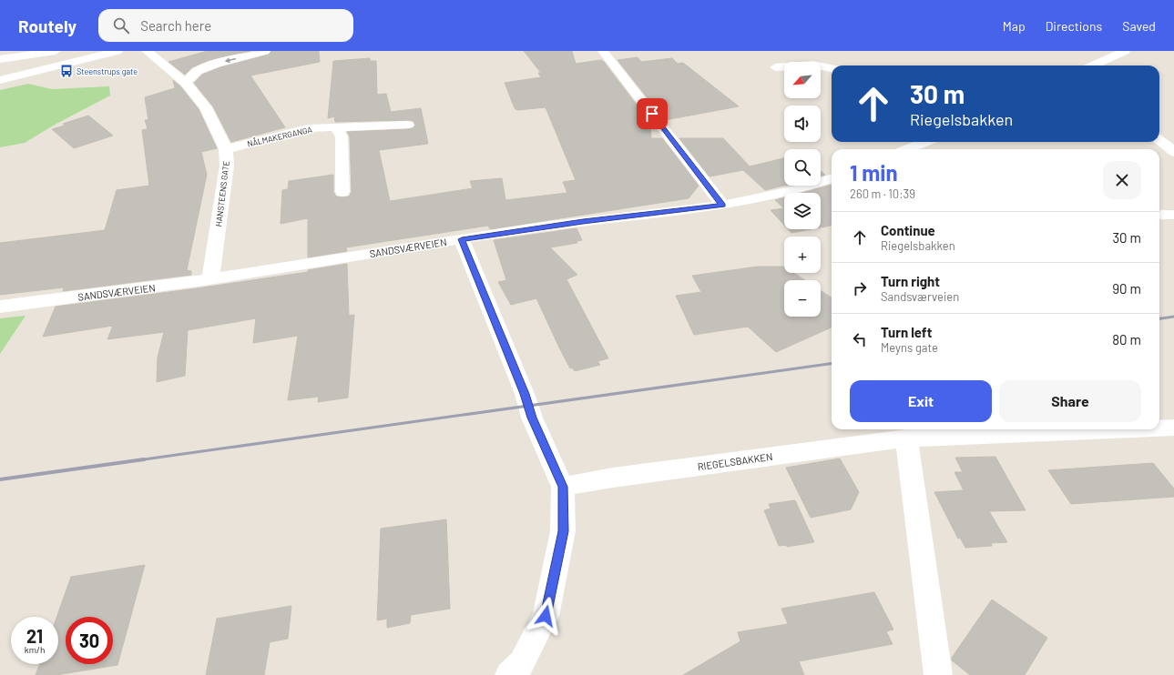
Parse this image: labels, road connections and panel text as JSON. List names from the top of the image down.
{
  "streets": {
    "street": [
      "NÅLMAKERGANGA",
      "HANSTEENS GATE",
      "SANDSVÆRVEIEN",
      "RIEGELSBAKKEN"
    ]
  },
  "crossings": [
    ["NÅLMAKERGANGA", "HANSTEENS GATE"],
    ["HANSTEENS GATE", "SANDSVÆRVEIEN"]
  ],
  "places": {
    "bus stop": ["Steenstrups gate"]
  },
  "north": "bottom left",
  "page": {
    "header": "Routely",
    "search": "Search here",
    "nav": ["Map", "Directions", "Saved"],
    "map_buttons": ["+", "−"],
    "turn": ["30 m", "Riegelsbakken"],
    "heading": ["1 min", "260 m · 10:39"],
    "list": [
      {
        "name": "Continue",
        "note": "Riegelsbakken",
        "value": "30 m"
      },
      {
        "name": "Turn right",
        "note": "Sandsværveien",
        "value": "90 m"
      },
      {
        "name": "Turn left",
        "note": "Meyns gate",
        "value": "80 m"
      }
    ],
    "buttons": ["Exit", "Share"],
    "speed": "21 km/h",
    "limit": "30"
  }
}
